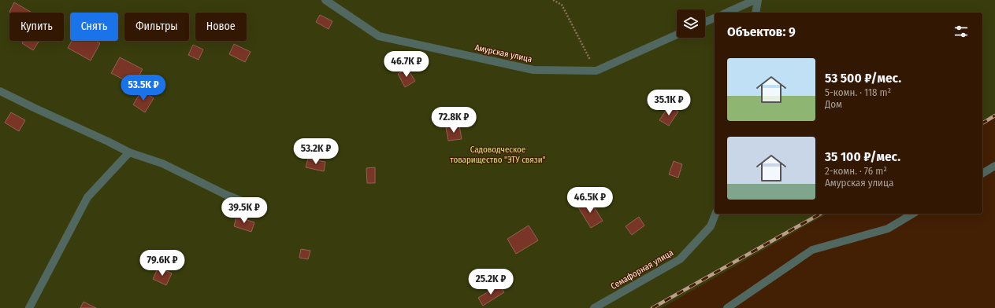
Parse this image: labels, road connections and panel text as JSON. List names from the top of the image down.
{
  "streets": {
    "street": ["Амурская улица", "Семафорная улица"]
  },
  "parks": ["Садоводческое товарищество \"ЭТУ связи\""],
  "page": {
    "chip": [
      "Купить",
      "Снять",
      "Фильтры",
      "Новое"
    ],
    "heading": "Объектов: 9",
    "list": [
      {
        "name": "53 500 ₽/мес.",
        "note": "5-комн. · 118 m² · Дом"
      },
      {
        "name": "35 100 ₽/мес.",
        "note": "2-комн. · 76 m² · Амурская улица"
      }
    ],
    "price": [
      "46.7K ₽",
      "53.5K ₽",
      "35.1K ₽",
      "72.8K ₽",
      "53.2K ₽",
      "46.5K ₽",
      "39.5K ₽",
      "79.6K ₽",
      "25.2K ₽"
    ]
  }
}
